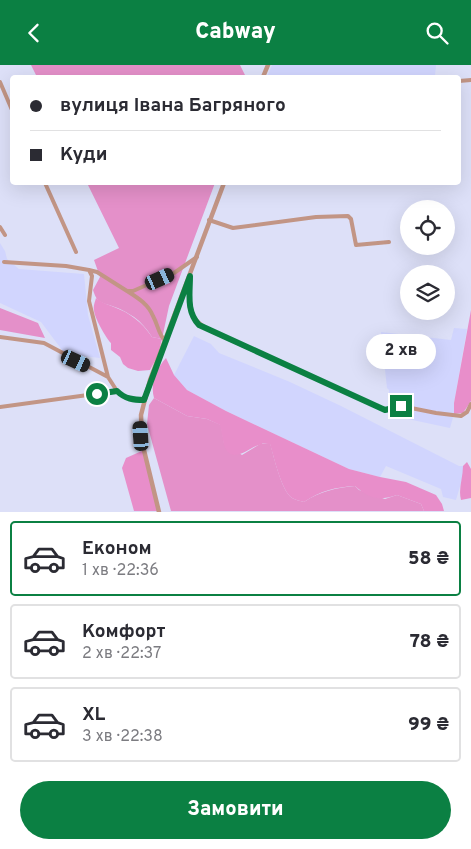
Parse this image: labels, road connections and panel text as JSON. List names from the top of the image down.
{
  "page": {
    "header": "Cabway",
    "banner": ["вулиця Івана Багряного", "Куди"],
    "bubble": "2 хв",
    "list": [
      {
        "name": "Економ",
        "note": "1 хв · 22:36",
        "value": "58 ₴"
      },
      {
        "name": "Комфорт",
        "note": "2 хв · 22:37",
        "value": "78 ₴"
      },
      {
        "name": "XL",
        "note": "3 хв · 22:38",
        "value": "99 ₴"
      }
    ],
    "buttons": "Замовити"
  }
}
